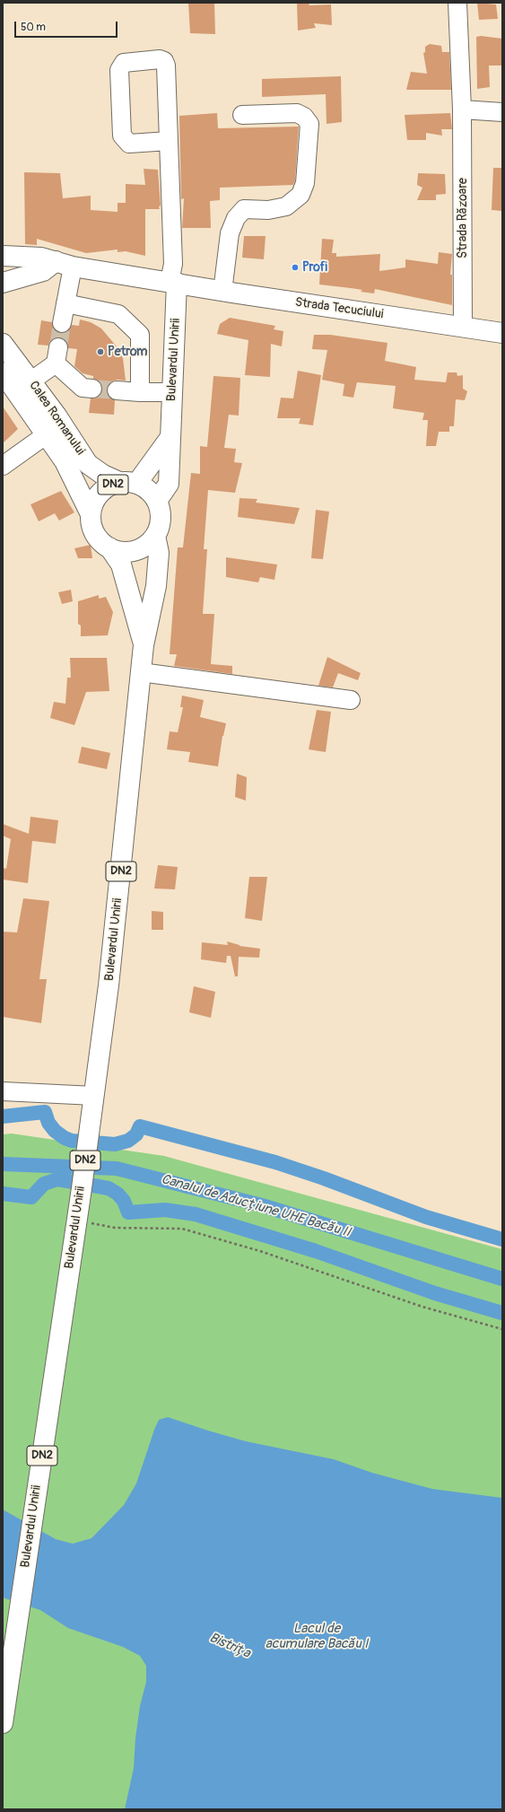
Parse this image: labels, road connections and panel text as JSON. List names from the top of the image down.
{
  "streets": {
    "main road": [
      "Strada Tecuciului",
      "Bulevardul Unirii",
      "Calea Romanului",
      "DN2"
    ],
    "street": ["Strada Răzoare"]
  },
  "crossings": [
    ["Strada Răzoare", "Strada Tecuciului"],
    ["Strada Tecuciului", "Bulevardul Unirii"],
    ["Bulevardul Unirii", "Calea Romanului"],
    ["Bulevardul Unirii", "DN2"],
    ["Calea Romanului", "DN2"]
  ],
  "water": ["Canalul de Aducțiune UHE Bacău II", "Lacul de acumulare Bacău I", "Bistrița"],
  "places": ["Profi", "Petrom"],
  "scale_bar": "50 m"
}
